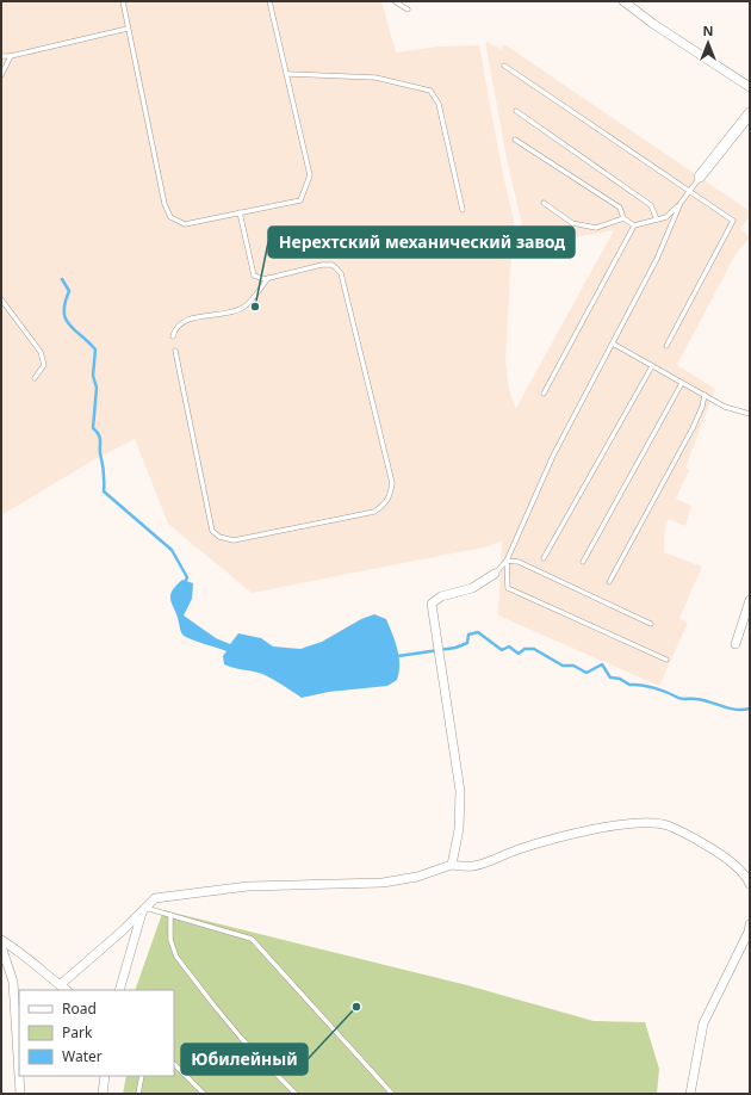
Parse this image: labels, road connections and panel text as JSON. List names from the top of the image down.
{
  "places": ["Нерехтский механический завод", "Юбилейный"],
  "legend": ["Road", "Park", "Water"],
  "north": "top"
}
